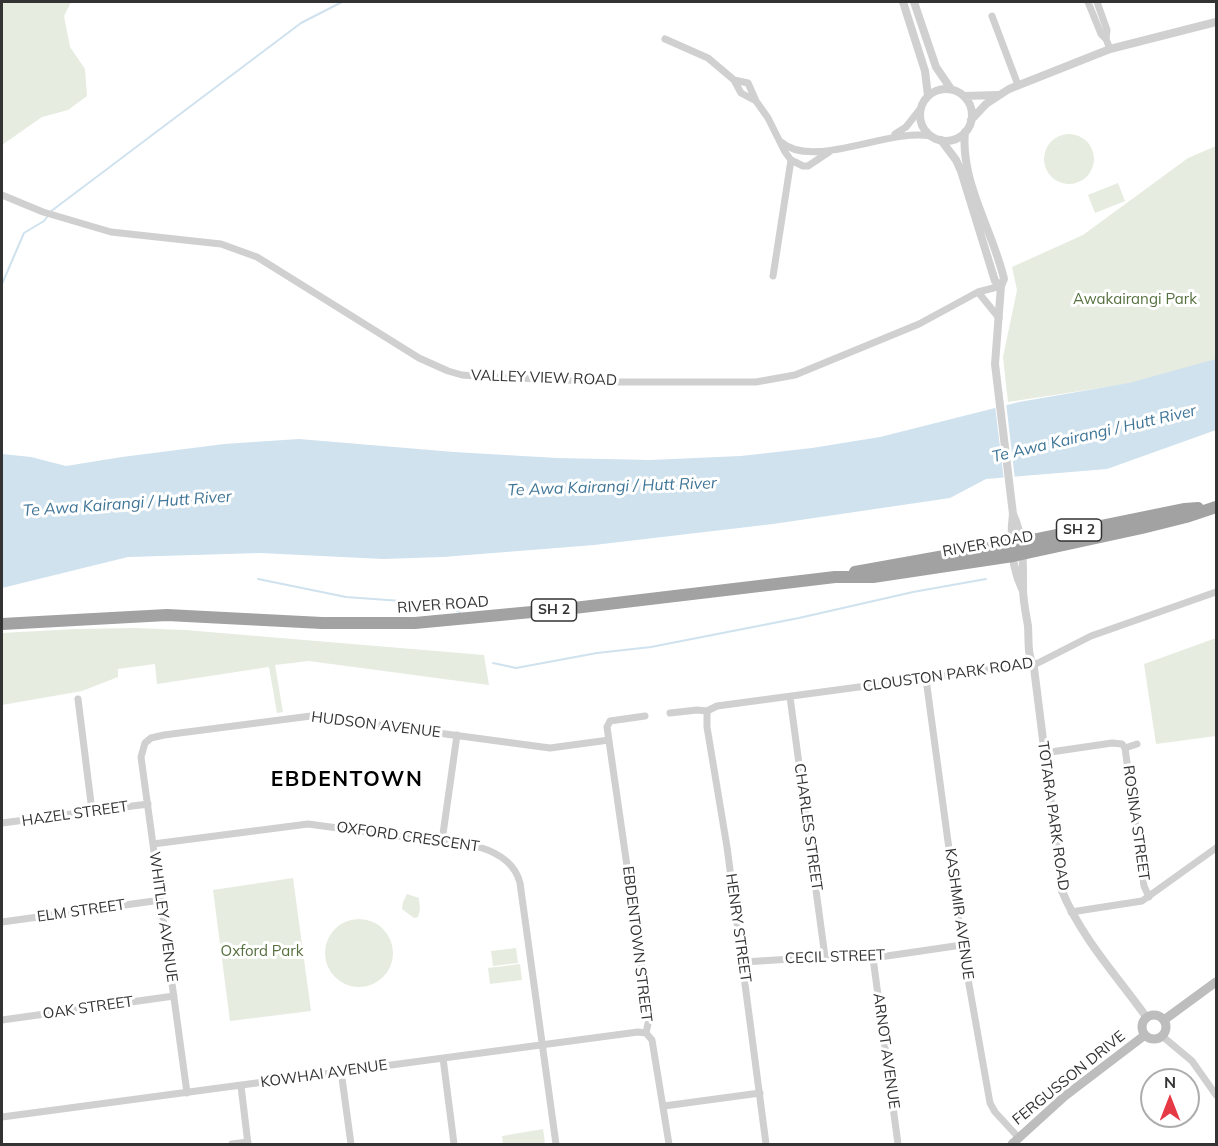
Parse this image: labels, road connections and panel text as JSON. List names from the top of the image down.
{
  "streets": {
    "highway": ["SH 2", "RIVER ROAD"],
    "main road": ["FERGUSSON DRIVE"],
    "street": [
      "VALLEY VIEW ROAD",
      "CLOUSTON PARK ROAD",
      "HUDSON AVENUE",
      "HAZEL STREET",
      "TOTARA PARK ROAD",
      "ROSINA STREET",
      "CHARLES STREET",
      "OXFORD CRESCENT",
      "ELM STREET",
      "KASHMIR AVENUE",
      "WHITLEY AVENUE",
      "HENRY STREET",
      "EBDENTOWN STREET",
      "CECIL STREET",
      "OAK STREET",
      "ARNOT AVENUE",
      "KOWHAI AVENUE"
    ]
  },
  "crossings": [
    ["VALLEY VIEW ROAD", "TOTARA PARK ROAD"],
    ["RIVER ROAD", "TOTARA PARK ROAD"],
    ["CLOUSTON PARK ROAD", "TOTARA PARK ROAD"],
    ["CLOUSTON PARK ROAD", "CHARLES STREET"],
    ["CLOUSTON PARK ROAD", "KASHMIR AVENUE"],
    ["CLOUSTON PARK ROAD", "HENRY STREET"],
    ["HUDSON AVENUE", "WHITLEY AVENUE"],
    ["HUDSON AVENUE", "EBDENTOWN STREET"],
    ["HAZEL STREET", "WHITLEY AVENUE"],
    ["TOTARA PARK ROAD", "ROSINA STREET"],
    ["TOTARA PARK ROAD", "FERGUSSON DRIVE"],
    ["CHARLES STREET", "CECIL STREET"],
    ["OXFORD CRESCENT", "WHITLEY AVENUE"],
    ["OXFORD CRESCENT", "KOWHAI AVENUE"],
    ["ELM STREET", "WHITLEY AVENUE"],
    ["KASHMIR AVENUE", "CECIL STREET"],
    ["KASHMIR AVENUE", "FERGUSSON DRIVE"],
    ["WHITLEY AVENUE", "OAK STREET"],
    ["WHITLEY AVENUE", "KOWHAI AVENUE"],
    ["HENRY STREET", "CECIL STREET"],
    ["EBDENTOWN STREET", "KOWHAI AVENUE"],
    ["CECIL STREET", "ARNOT AVENUE"]
  ],
  "districts": ["EBDENTOWN"],
  "water": ["Te Awa Kairangi / Hutt River"],
  "parks": ["Awakairangi Park", "Oxford Park"],
  "north": "top"
}
